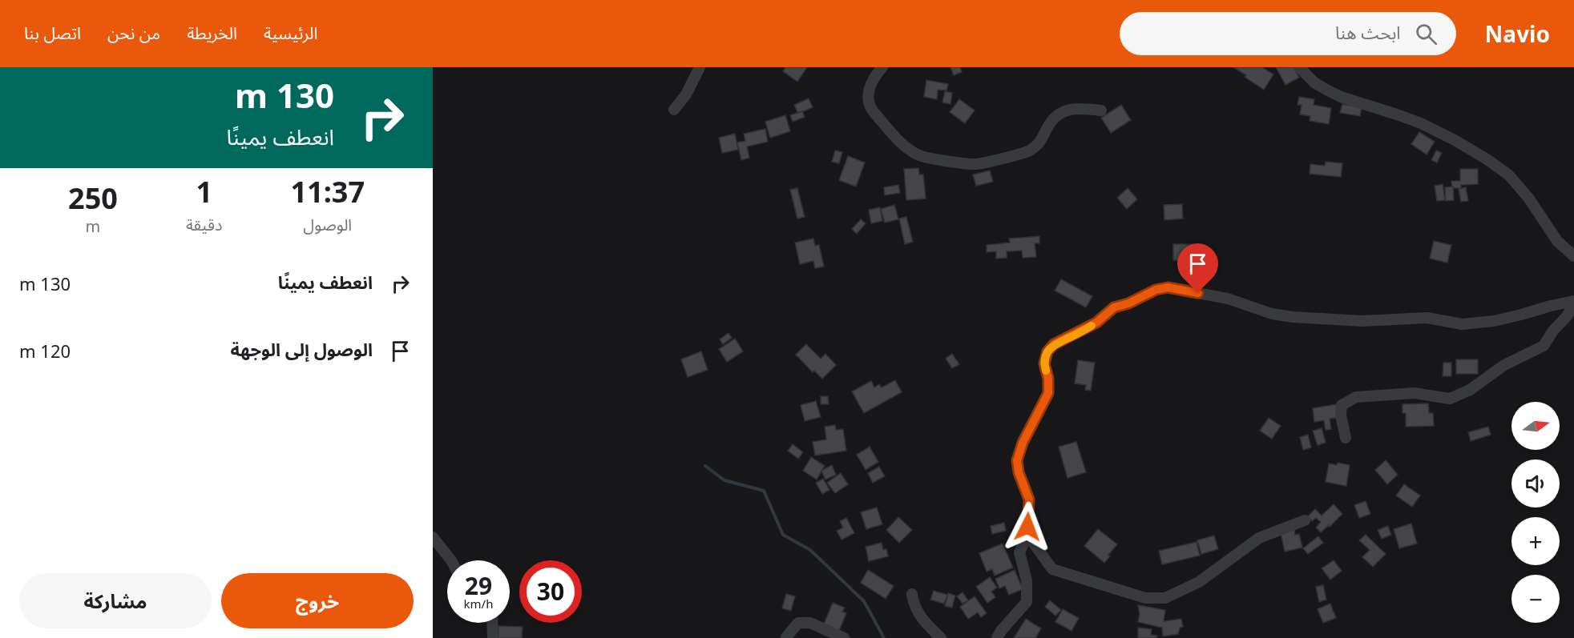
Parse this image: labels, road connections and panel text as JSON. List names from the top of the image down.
{
  "north": "right",
  "page": {
    "header": "Navio",
    "search": "ابحث هنا",
    "nav": [
      "الرئيسية",
      "الخريطة",
      "من نحن",
      "اتصل بنا"
    ],
    "turn": ["130 m", "انعطف يمينًا"],
    "eta": [
      "11:37",
      "الوصول",
      "1",
      "دقيقة",
      "250",
      "m"
    ],
    "list": [
      {
        "name": "انعطف يمينًا",
        "value": "130 m"
      },
      {
        "name": "الوصول إلى الوجهة",
        "value": "120 m"
      }
    ],
    "map_buttons": ["+", "−"],
    "speed": "29 km/h",
    "limit": "30",
    "buttons": ["خروج", "مشاركة"]
  }
}
